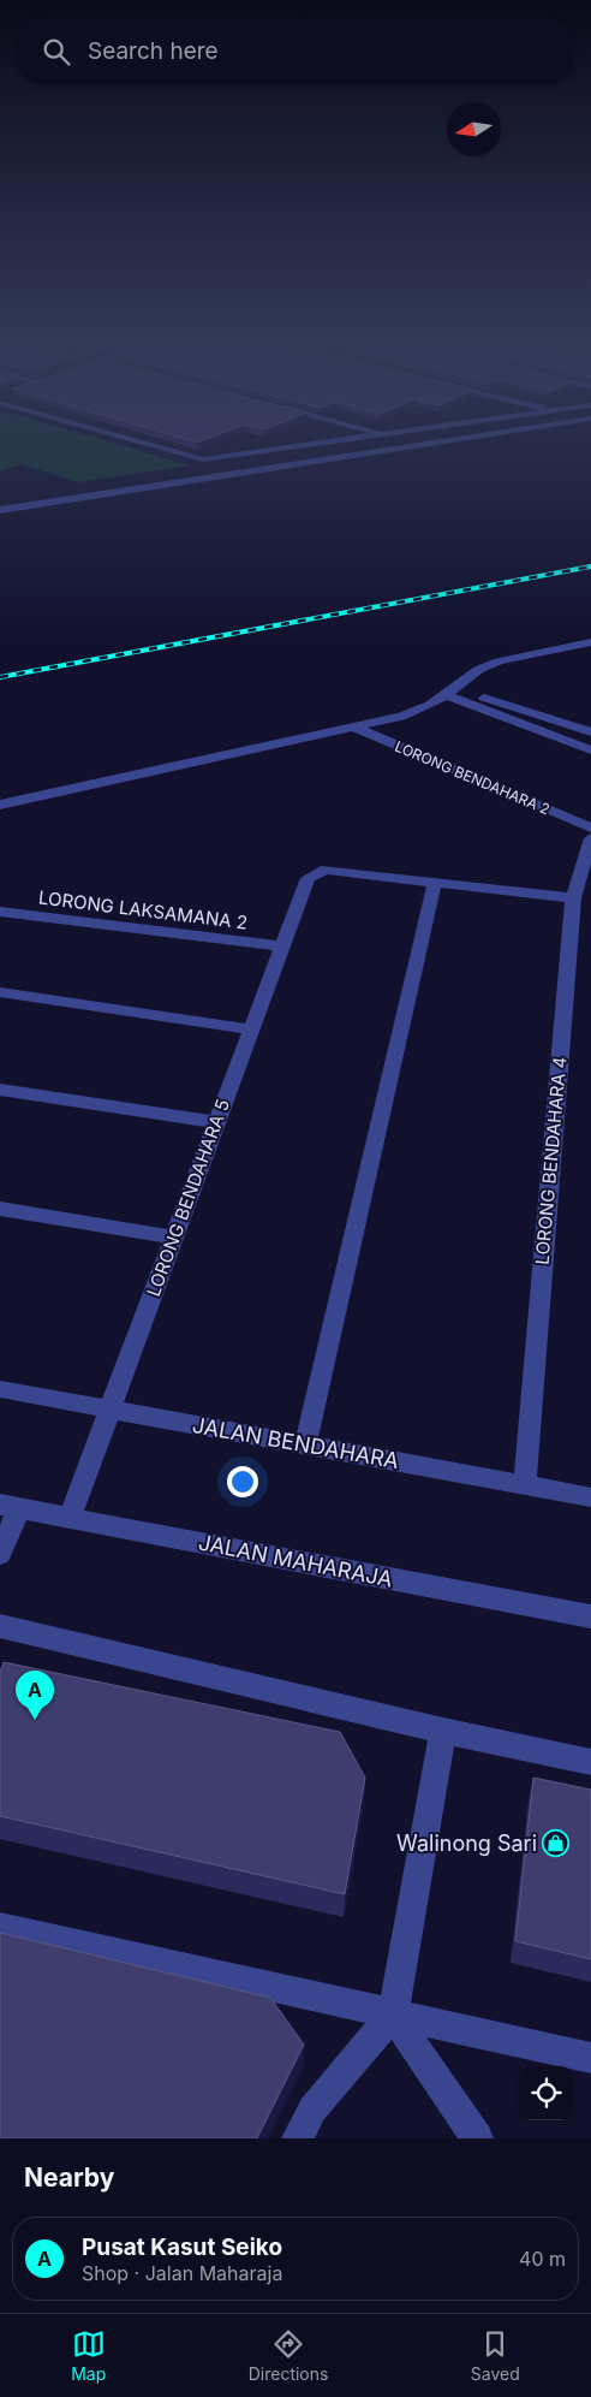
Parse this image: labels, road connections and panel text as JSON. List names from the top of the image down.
{
  "streets": {
    "street": [
      "LORONG BENDAHARA 2",
      "LORONG LAKSAMANA 2",
      "LORONG BENDAHARA 4",
      "LORONG BENDAHARA 5",
      "JALAN BENDAHARA",
      "JALAN MAHARAJA"
    ]
  },
  "crossings": [
    ["LORONG LAKSAMANA 2", "LORONG BENDAHARA 5"],
    ["LORONG BENDAHARA 4", "JALAN BENDAHARA"],
    ["LORONG BENDAHARA 5", "JALAN BENDAHARA"],
    ["LORONG BENDAHARA 5", "JALAN MAHARAJA"]
  ],
  "places": {
    "shop": ["Walinong Sari"]
  },
  "north": "left",
  "page": {
    "search": "Search here",
    "pins": "A",
    "heading": "Nearby",
    "list": [
      {
        "mark": "A",
        "name": "Pusat Kasut Seiko",
        "note": "Shop · Jalan Maharaja",
        "value": "40 m"
      }
    ],
    "nav": ["Map", "Directions", "Saved"]
  }
}
